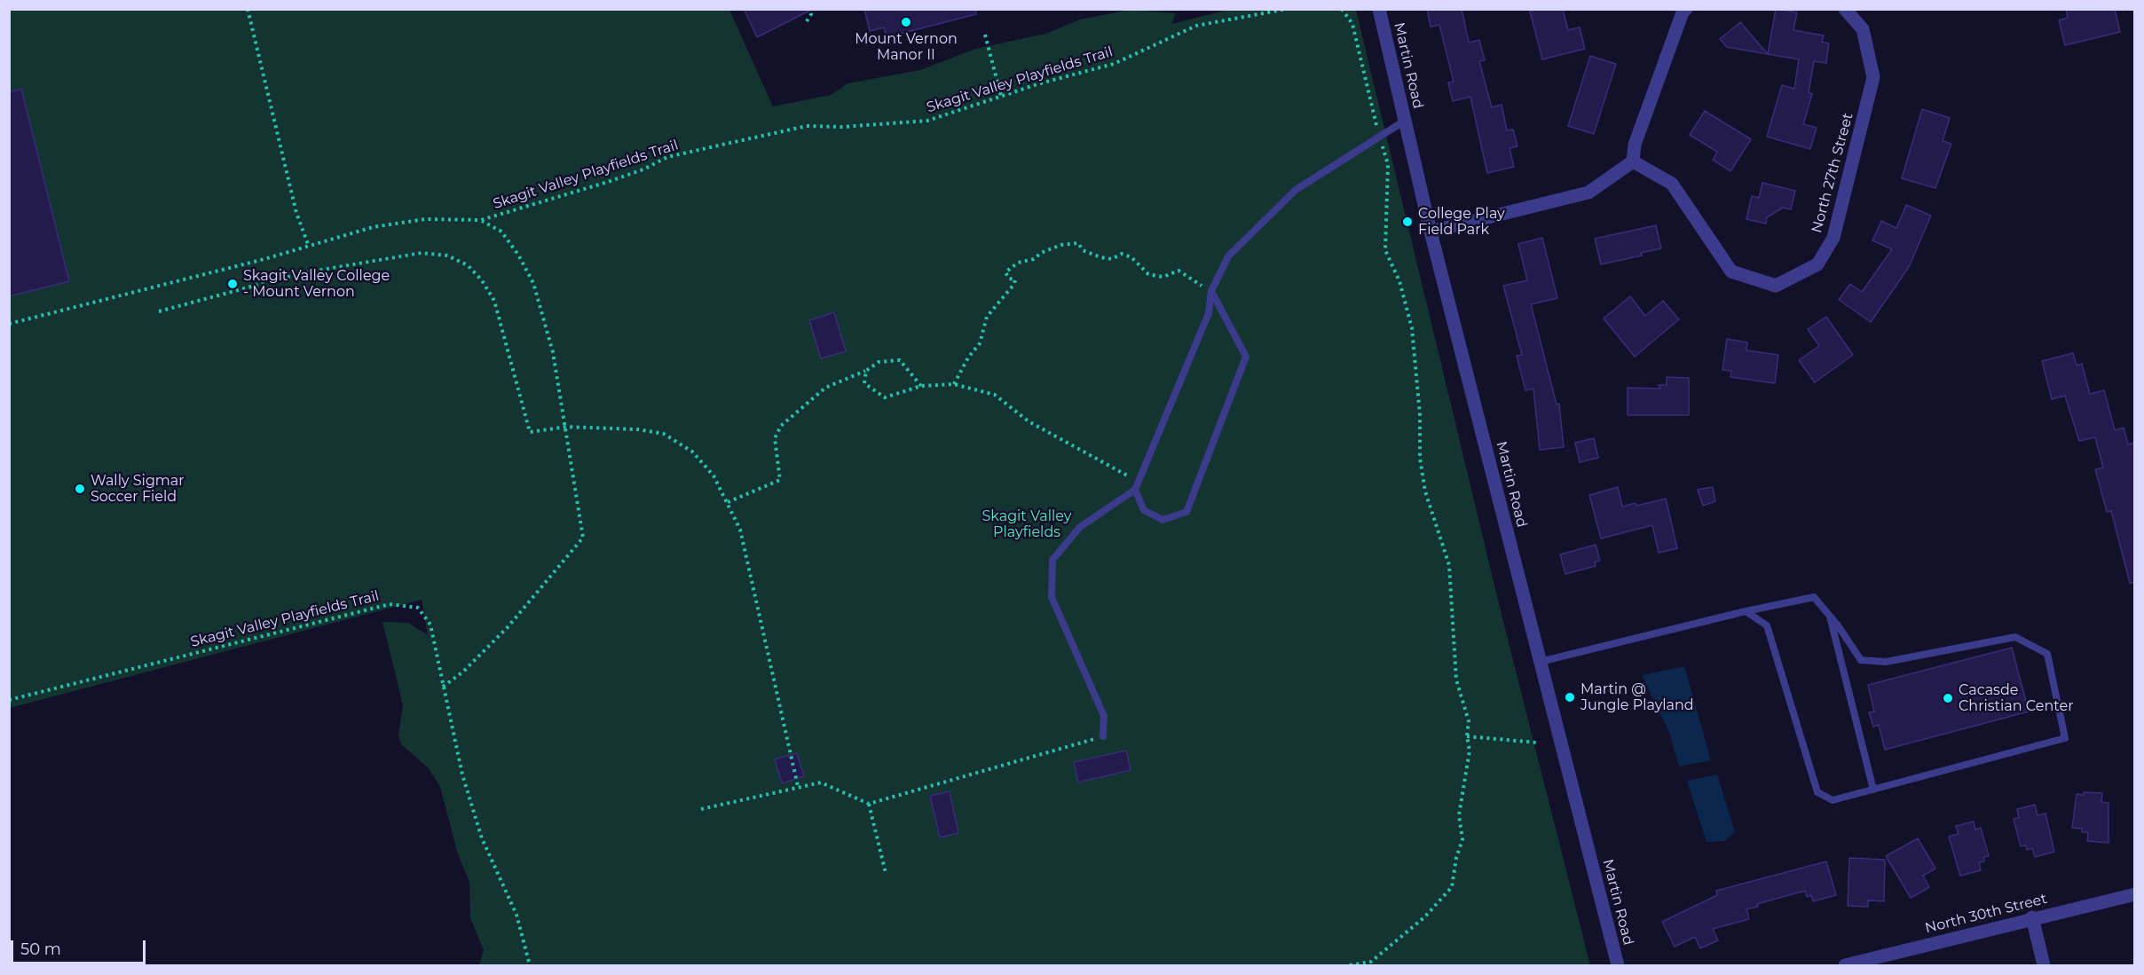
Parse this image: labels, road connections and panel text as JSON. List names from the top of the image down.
{
  "streets": {
    "street": ["Martin Road", "North 27th Street", "North 30th Street"],
    "path": ["Skagit Valley Playfields Trail"]
  },
  "parks": ["Skagit Valley Playfields"],
  "places": [
    "Mount Vernon Manor II",
    "College Play Field Park",
    "Skagit Valley College - Mount Vernon",
    "Wally Sigmar Soccer Field",
    "Martin @ Jungle Playland",
    "Cacasde Christian Center"
  ],
  "scale_bar": "50 m"
}
